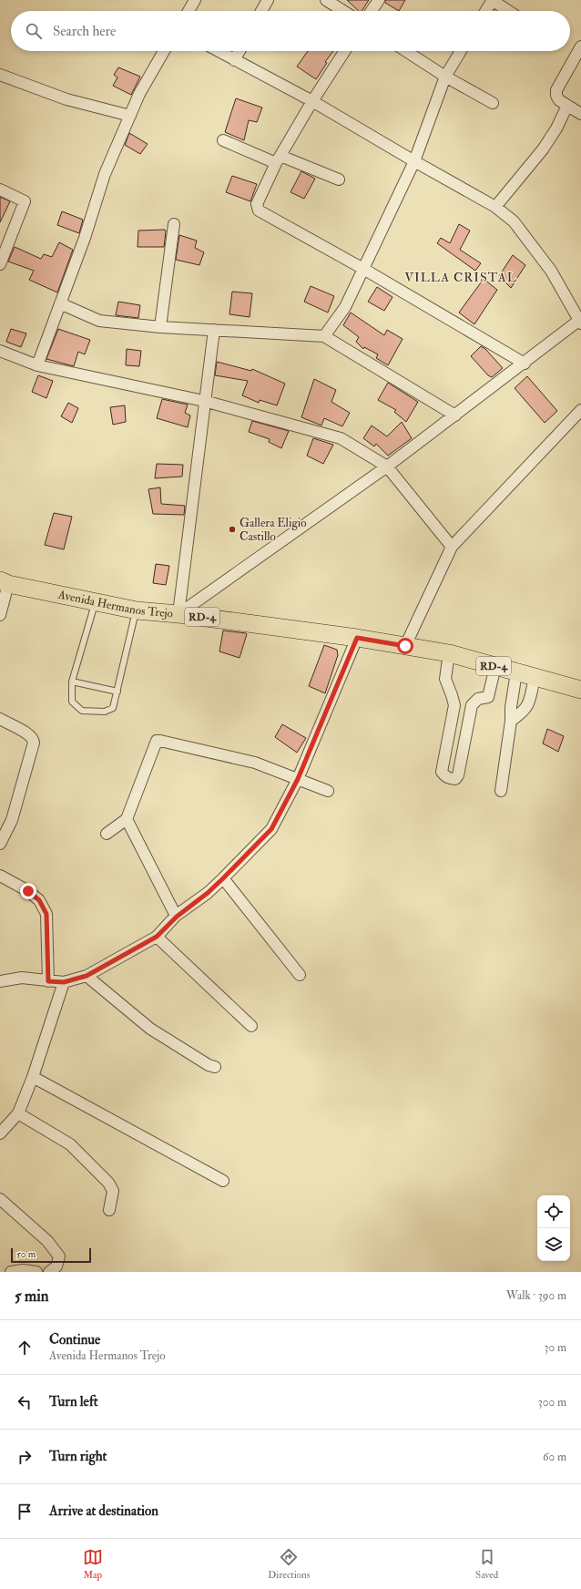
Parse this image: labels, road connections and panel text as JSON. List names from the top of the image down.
{
  "streets": {
    "main road": ["Avenida Hermanos Trejo", "RD-4"]
  },
  "crossings": [
    ["Avenida Hermanos Trejo", "RD-4"]
  ],
  "districts": ["VILLA CRISTAL"],
  "places": ["Gallera Eligio Castillo"],
  "scale_bar": "50 m",
  "page": {
    "search": "Search here",
    "scale": "50 m",
    "heading": ["5 min", "Walk · 390 m"],
    "list": [
      ["Continue", "Avenida Hermanos Trejo", "30 m"],
      ["Turn left", "300 m"],
      ["Turn right", "60 m"],
      "Arrive at destination"
    ],
    "nav": ["Map", "Directions", "Saved"]
  }
}
